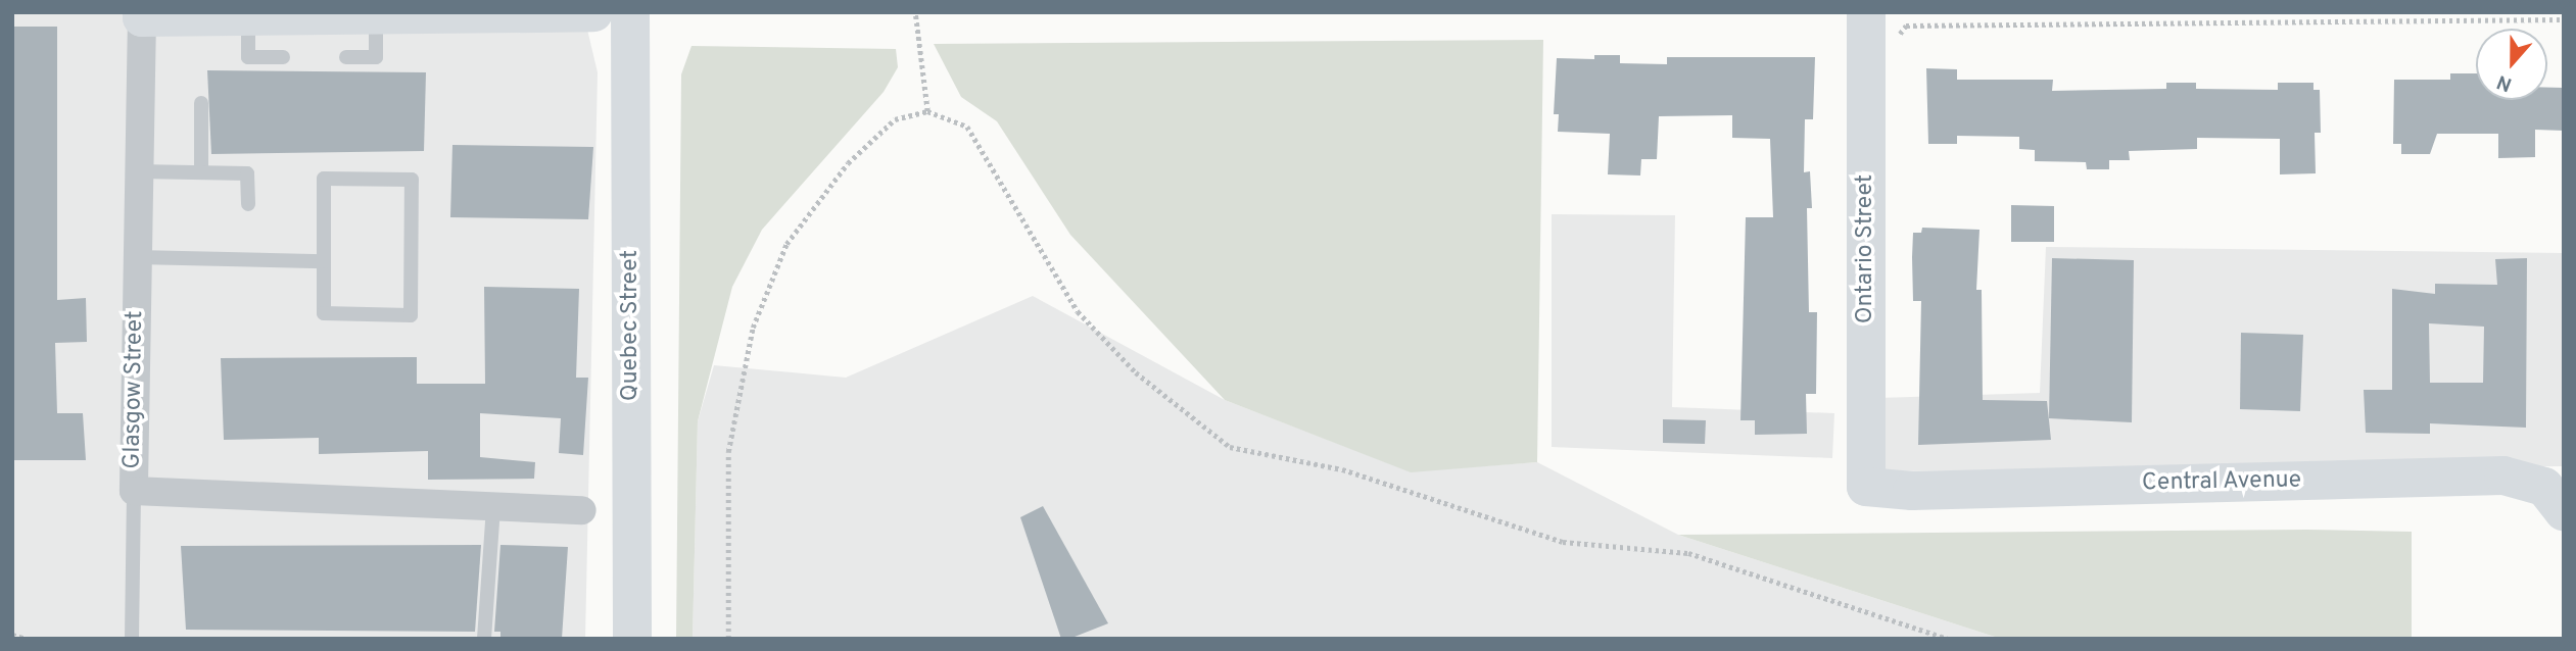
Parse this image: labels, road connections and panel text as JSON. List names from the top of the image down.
{
  "streets": {
    "street": [
      "Ontario Street",
      "Quebec Street",
      "Glasgow Street",
      "Central Avenue"
    ]
  },
  "crossings": [
    ["Ontario Street", "Central Avenue"]
  ],
  "north": "bottom"
}
